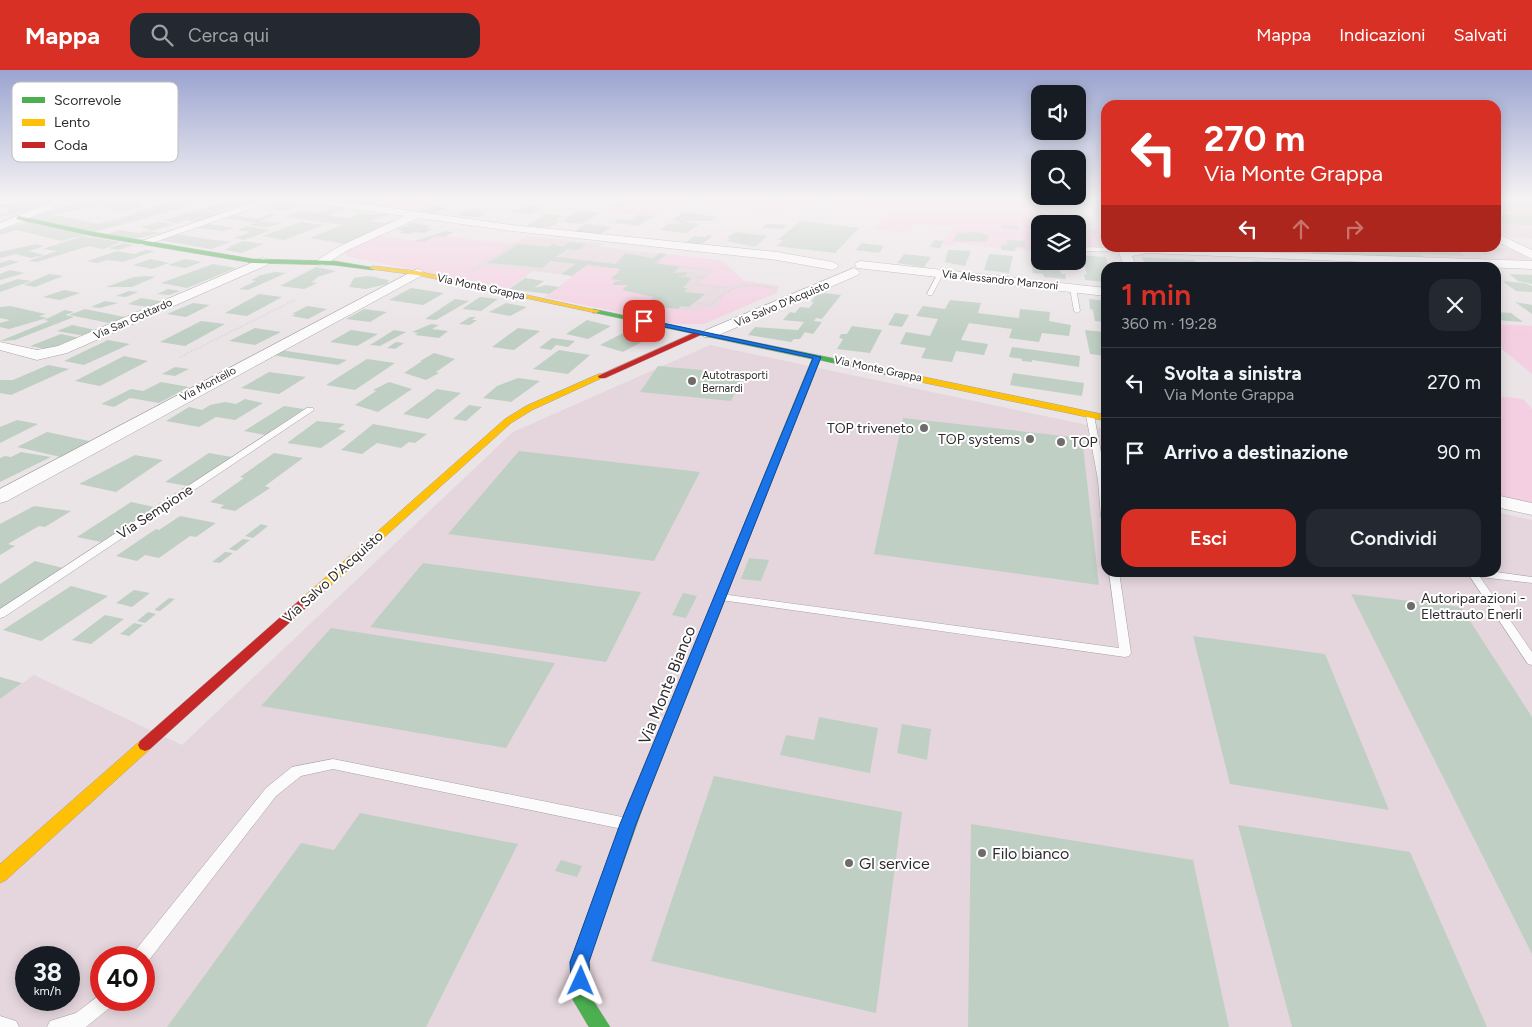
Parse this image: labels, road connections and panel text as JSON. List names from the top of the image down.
{
  "streets": {
    "street": [
      "Via Alessandro Manzoni",
      "Via Monte Grappa",
      "Via Salvo D'Acquisto",
      "Via San Gottardo",
      "Via Montello",
      "Via Monte Bianco"
    ],
    "lane": ["Via Sempione"]
  },
  "crossings": [
    ["Via Alessandro Manzoni", "Via Salvo D'Acquisto"],
    ["Via Monte Grappa", "Via Salvo D'Acquisto"],
    ["Via Monte Grappa", "Via San Gottardo"],
    ["Via Monte Grappa", "Via Montello"],
    ["Via Monte Grappa", "Via Monte Bianco"]
  ],
  "places": [
    "Autotrasporti Bernardi",
    "TOP triveneto",
    "TOP systems",
    "TOP",
    "Autoriparazioni - Elettrauto Enerli",
    "Filo bianco",
    "Gl service"
  ],
  "legend": ["Scorrevole", "Lento", "Coda"],
  "page": {
    "header": "Mappa",
    "search": "Cerca qui",
    "nav": ["Mappa", "Indicazioni", "Salvati"],
    "turn": ["270 m", "Via Monte Grappa"],
    "heading": ["1 min", "360 m · 19:28"],
    "list": [
      {
        "name": "Svolta a sinistra",
        "note": "Via Monte Grappa",
        "value": "270 m"
      },
      {
        "name": "Arrivo a destinazione",
        "value": "90 m"
      }
    ],
    "buttons": ["Esci", "Condividi"],
    "speed": "38 km/h",
    "limit": "40"
  }
}
